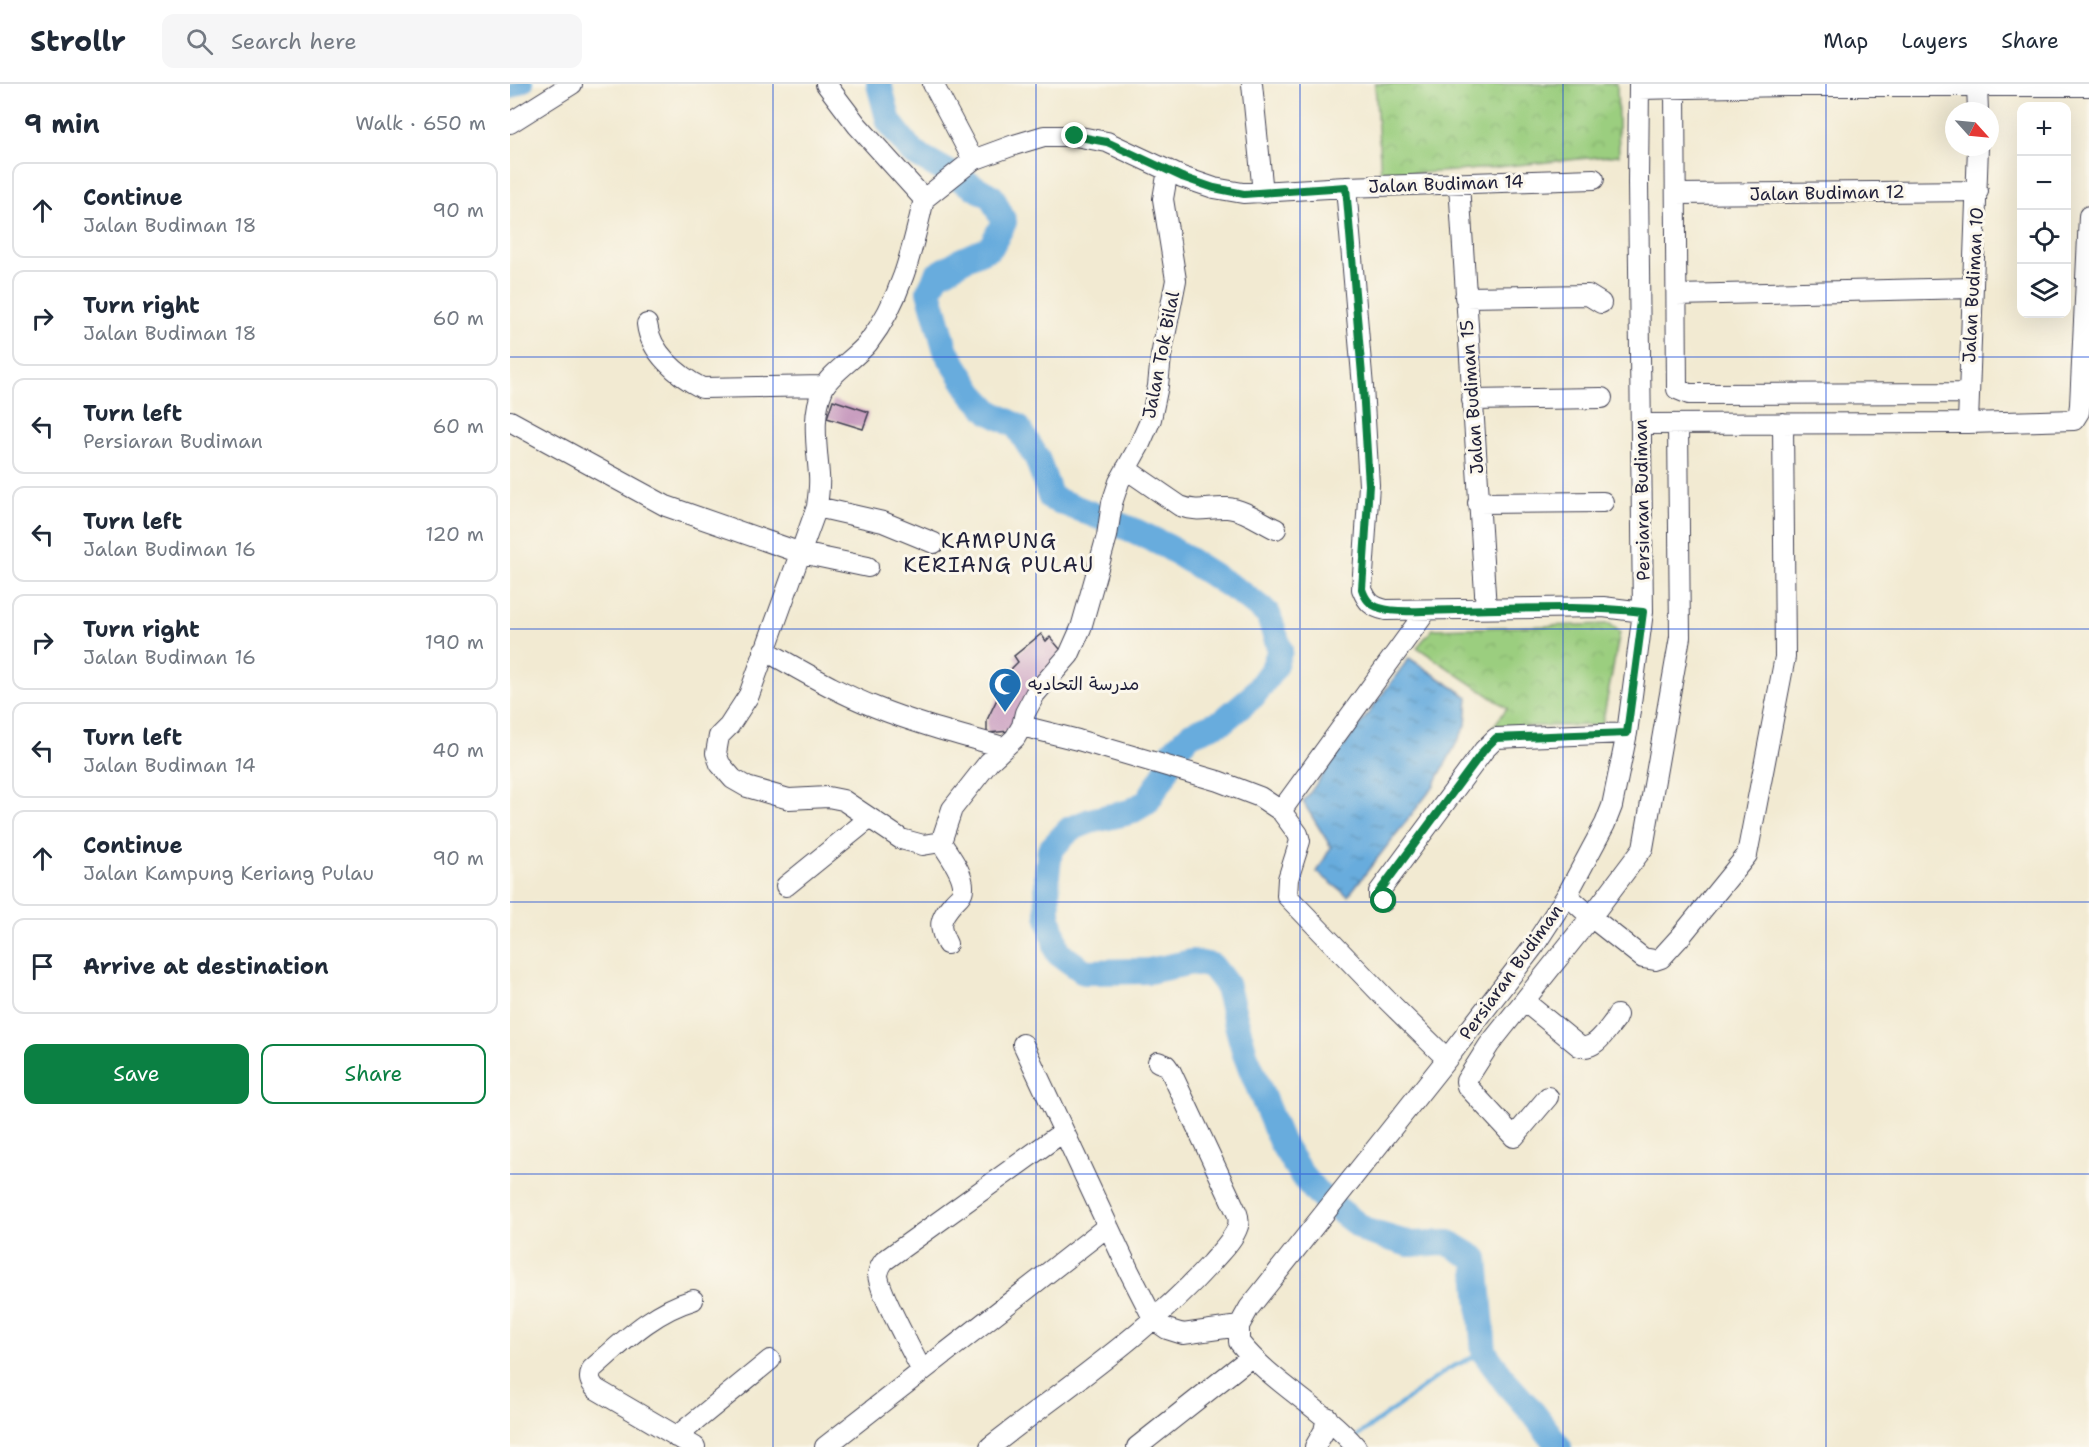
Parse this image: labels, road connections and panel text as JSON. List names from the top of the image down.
{
  "streets": {
    "street": [
      "Jalan Budiman 14",
      "Jalan Budiman 12",
      "Jalan Budiman 10",
      "Jalan Tok Bilal",
      "Jalan Budiman 15",
      "Persiaran Budiman"
    ]
  },
  "crossings": [
    ["Jalan Budiman 14", "Jalan Tok Bilal"],
    ["Jalan Budiman 14", "Jalan Budiman 15"],
    ["Jalan Budiman 12", "Jalan Budiman 10"]
  ],
  "districts": ["KAMPUNG KERIANG PULAU"],
  "places": {
    "mosque": ["مدرسة التحاديه"]
  },
  "north": "bottom right",
  "page": {
    "header": "Strollr",
    "search": "Search here",
    "nav": ["Map", "Layers", "Share"],
    "heading": ["9 min", "Walk · 650 m"],
    "map_buttons": ["+", "−"],
    "list": [
      ["Continue", "Jalan Budiman 18", "90 m"],
      ["Turn right", "Jalan Budiman 18", "60 m"],
      ["Turn left", "Persiaran Budiman", "60 m"],
      ["Turn left", "Jalan Budiman 16", "120 m"],
      ["Turn right", "Jalan Budiman 16", "190 m"],
      ["Turn left", "Jalan Budiman 14", "40 m"],
      ["Continue", "Jalan Kampung Keriang Pulau", "90 m"],
      "Arrive at destination"
    ],
    "buttons": ["Save", "Share"]
  }
}
